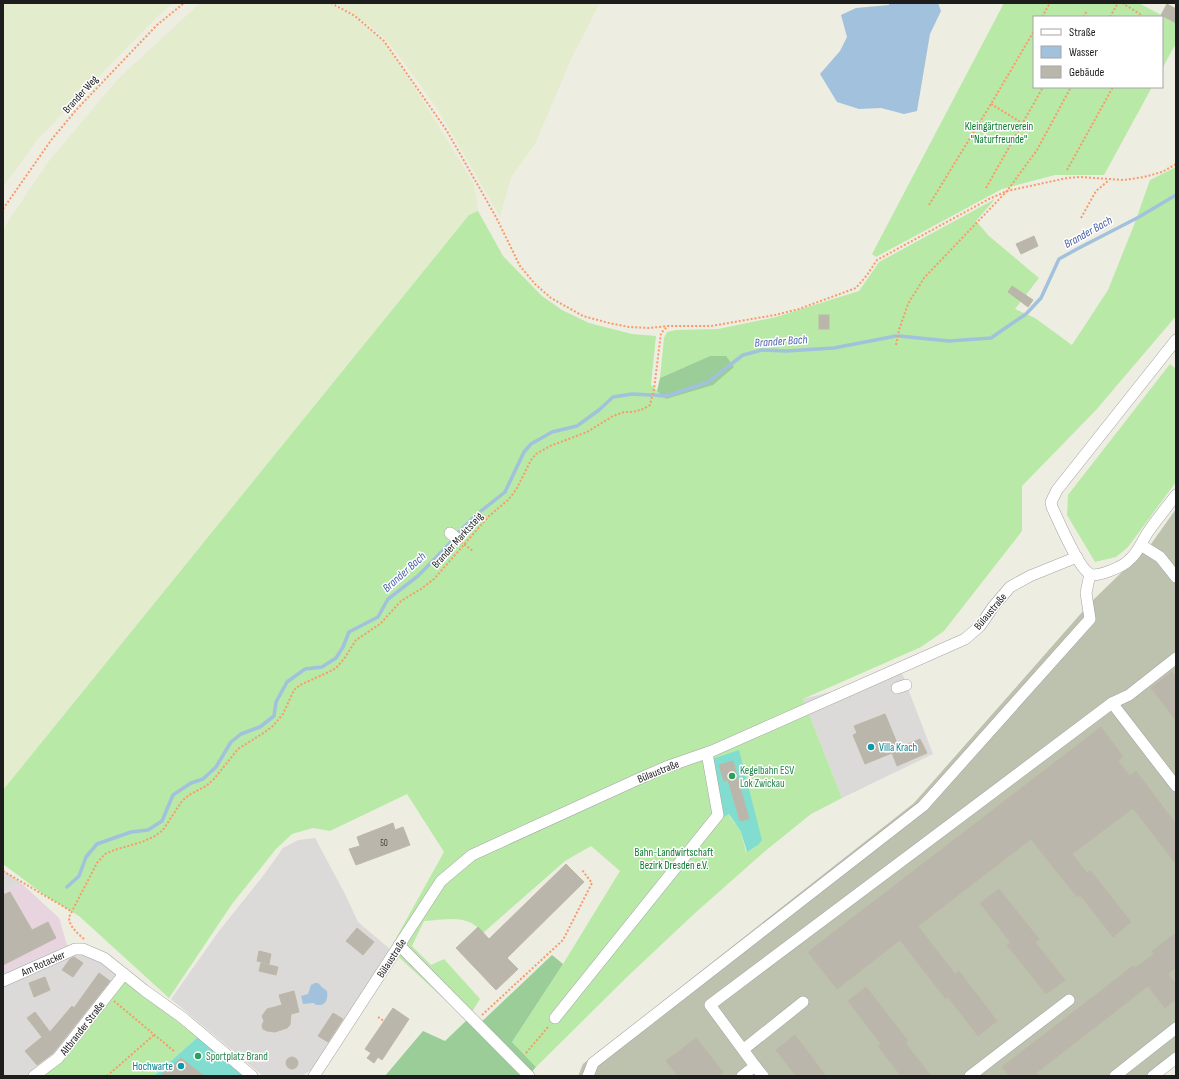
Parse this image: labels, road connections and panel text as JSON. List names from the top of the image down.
{
  "streets": {
    "street": ["Bülaustraße", "Am Rotacker", "Altbrander Straße"],
    "path": ["Brander Weg", "Brander Marktsteig"]
  },
  "water": ["Brander Bach"],
  "parks": ["Kleingärtnerverein \"Naturfreunde\"", "Bahn-Landwirtschaft Bezirk Dresden e.V."],
  "places": [
    "Villa Krach",
    "Kegelbahn ESV Lok Zwickau",
    "Sportplatz Brand",
    "Hochwarte"
  ],
  "house_numbers": ["50"],
  "legend": ["Straße", "Wasser", "Gebäude"]
}
